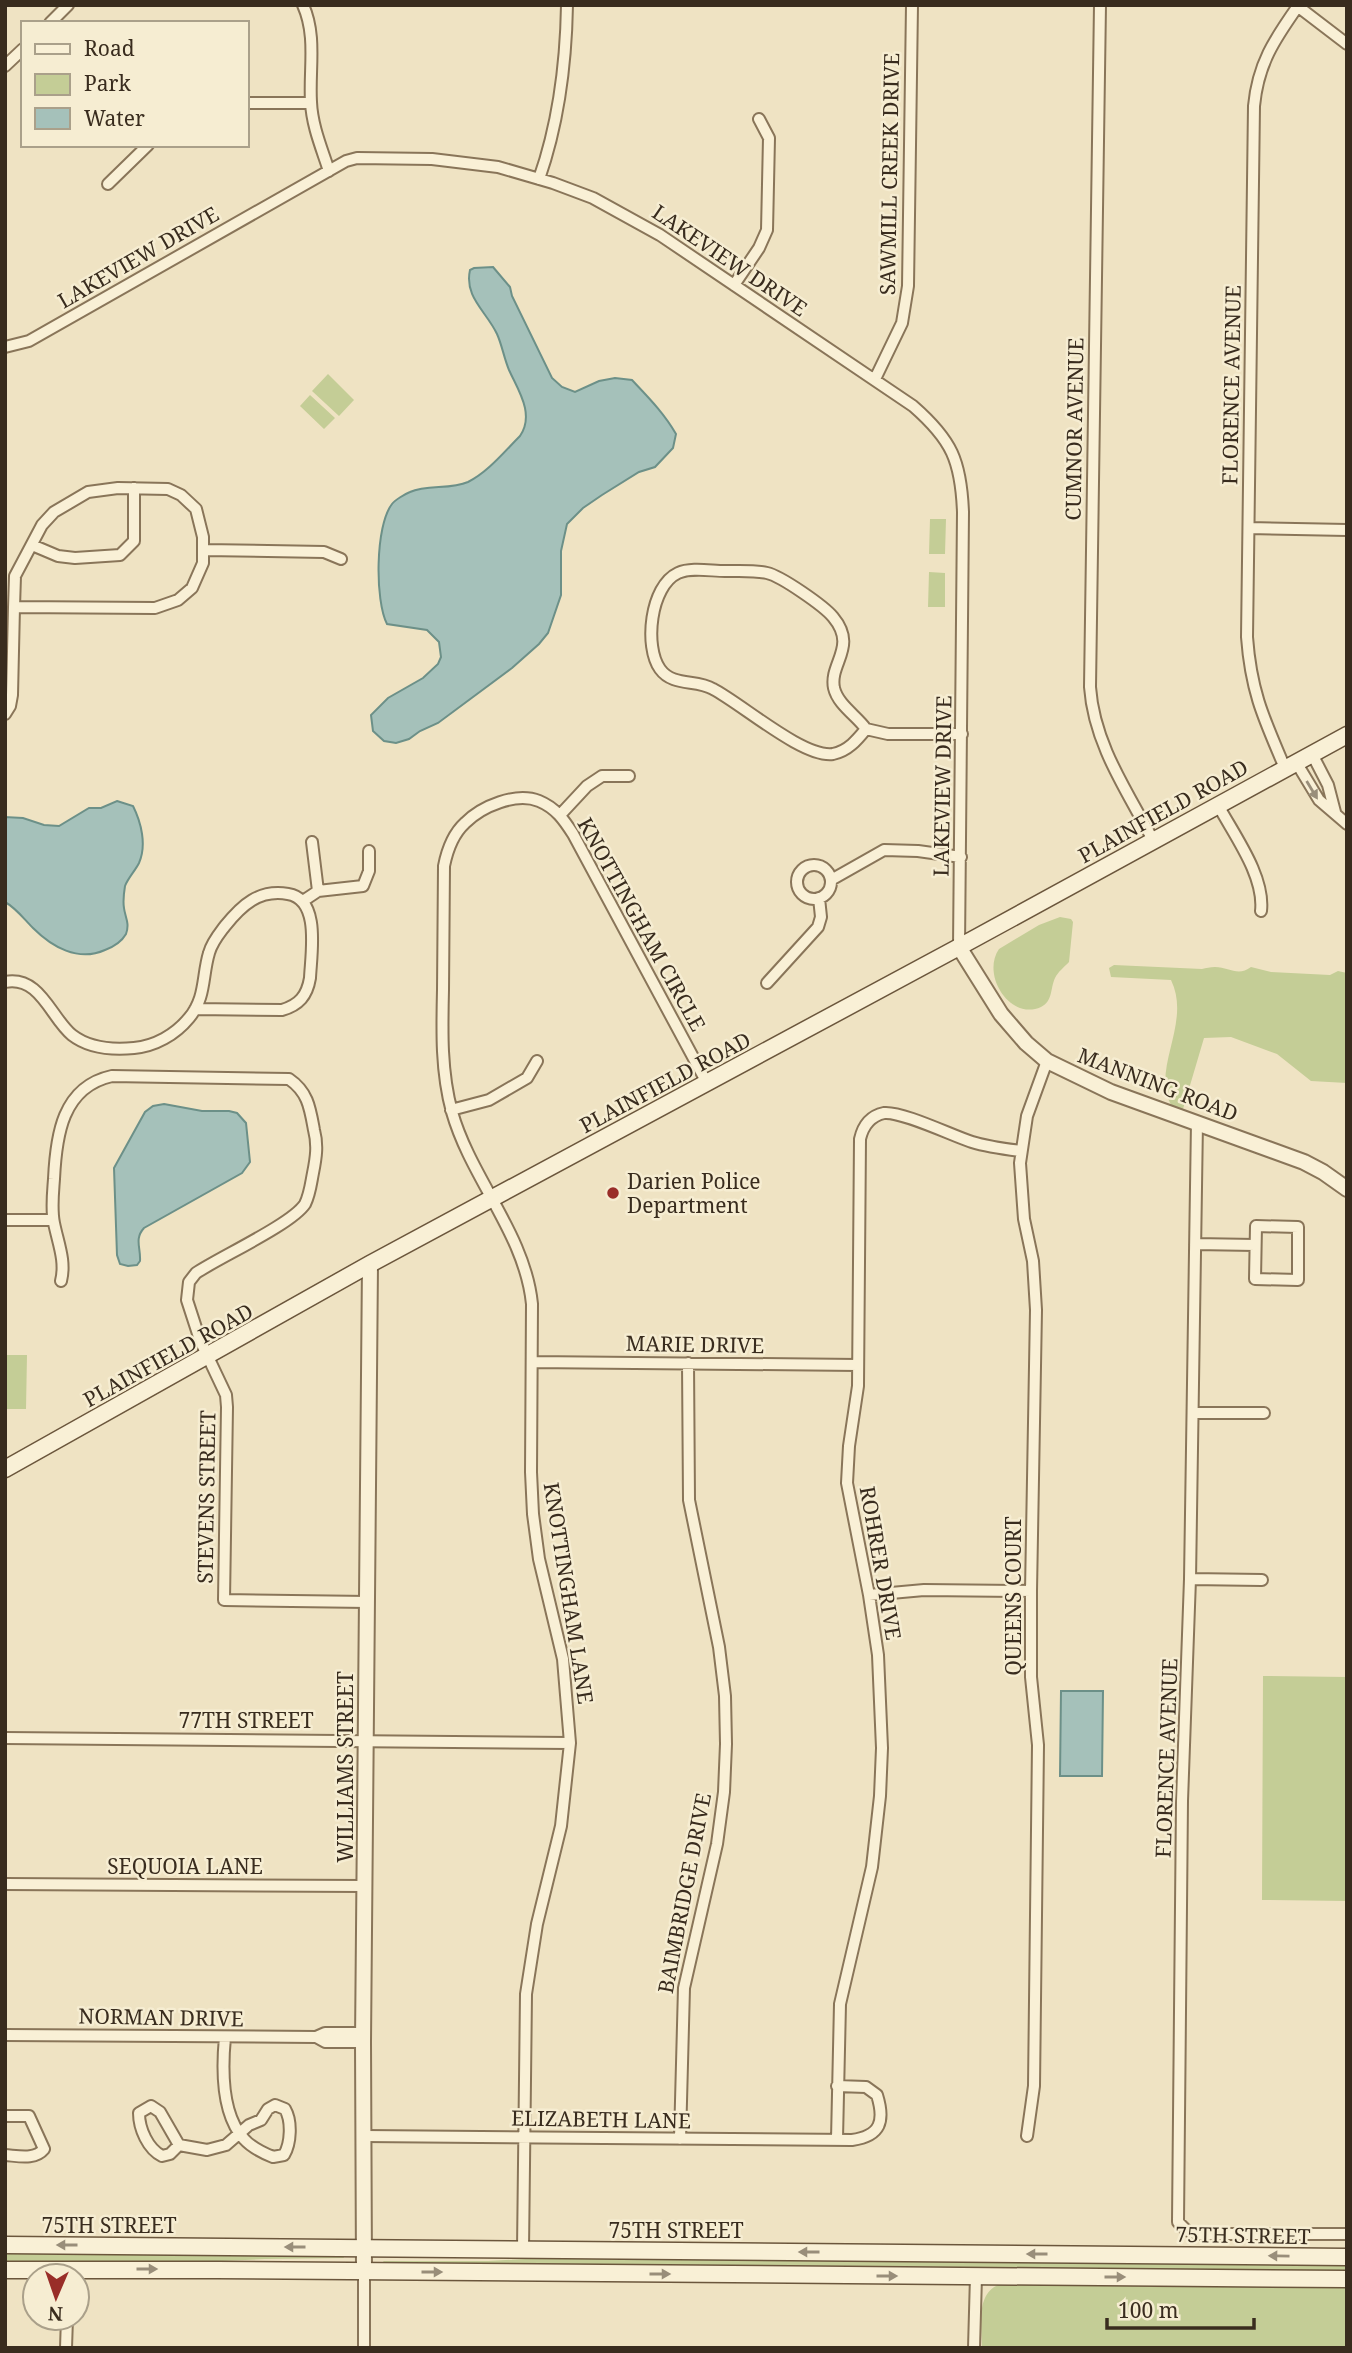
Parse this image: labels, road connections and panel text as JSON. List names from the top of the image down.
{
  "streets": {
    "main road": ["PLAINFIELD ROAD", "75TH STREET"],
    "street": [
      "SAWMILL CREEK DRIVE",
      "LAKEVIEW DRIVE",
      "FLORENCE AVENUE",
      "CUMNOR AVENUE",
      "KNOTTINGHAM CIRCLE",
      "MANNING ROAD",
      "MARIE DRIVE",
      "STEVENS STREET",
      "ROHRER DRIVE",
      "KNOTTINGHAM LANE",
      "QUEENS COURT",
      "77TH STREET",
      "WILLIAMS STREET",
      "SEQUOIA LANE",
      "BAIMBRIDGE DRIVE",
      "NORMAN DRIVE",
      "ELIZABETH LANE"
    ]
  },
  "crossings": [
    ["SAWMILL CREEK DRIVE", "LAKEVIEW DRIVE"],
    ["LAKEVIEW DRIVE", "PLAINFIELD ROAD"],
    ["LAKEVIEW DRIVE", "MANNING ROAD"],
    ["FLORENCE AVENUE", "PLAINFIELD ROAD"],
    ["FLORENCE AVENUE", "MANNING ROAD"],
    ["CUMNOR AVENUE", "PLAINFIELD ROAD"],
    ["PLAINFIELD ROAD", "KNOTTINGHAM CIRCLE"],
    ["PLAINFIELD ROAD", "MANNING ROAD"],
    ["PLAINFIELD ROAD", "STEVENS STREET"],
    ["PLAINFIELD ROAD", "KNOTTINGHAM LANE"],
    ["PLAINFIELD ROAD", "WILLIAMS STREET"],
    ["KNOTTINGHAM CIRCLE", "KNOTTINGHAM LANE"],
    ["MANNING ROAD", "QUEENS COURT"],
    ["MARIE DRIVE", "ROHRER DRIVE"],
    ["MARIE DRIVE", "KNOTTINGHAM LANE"],
    ["MARIE DRIVE", "BAIMBRIDGE DRIVE"],
    ["STEVENS STREET", "WILLIAMS STREET"],
    ["ROHRER DRIVE", "QUEENS COURT"],
    ["ROHRER DRIVE", "ELIZABETH LANE"],
    ["KNOTTINGHAM LANE", "77TH STREET"],
    ["KNOTTINGHAM LANE", "ELIZABETH LANE"],
    ["KNOTTINGHAM LANE", "75TH STREET"],
    ["77TH STREET", "WILLIAMS STREET"],
    ["WILLIAMS STREET", "SEQUOIA LANE"],
    ["WILLIAMS STREET", "NORMAN DRIVE"],
    ["WILLIAMS STREET", "ELIZABETH LANE"],
    ["WILLIAMS STREET", "75TH STREET"],
    ["BAIMBRIDGE DRIVE", "ELIZABETH LANE"]
  ],
  "places": ["Darien Police Department"],
  "legend": ["Road", "Park", "Water"],
  "scale_bar": "100 m",
  "north": "bottom"
}
